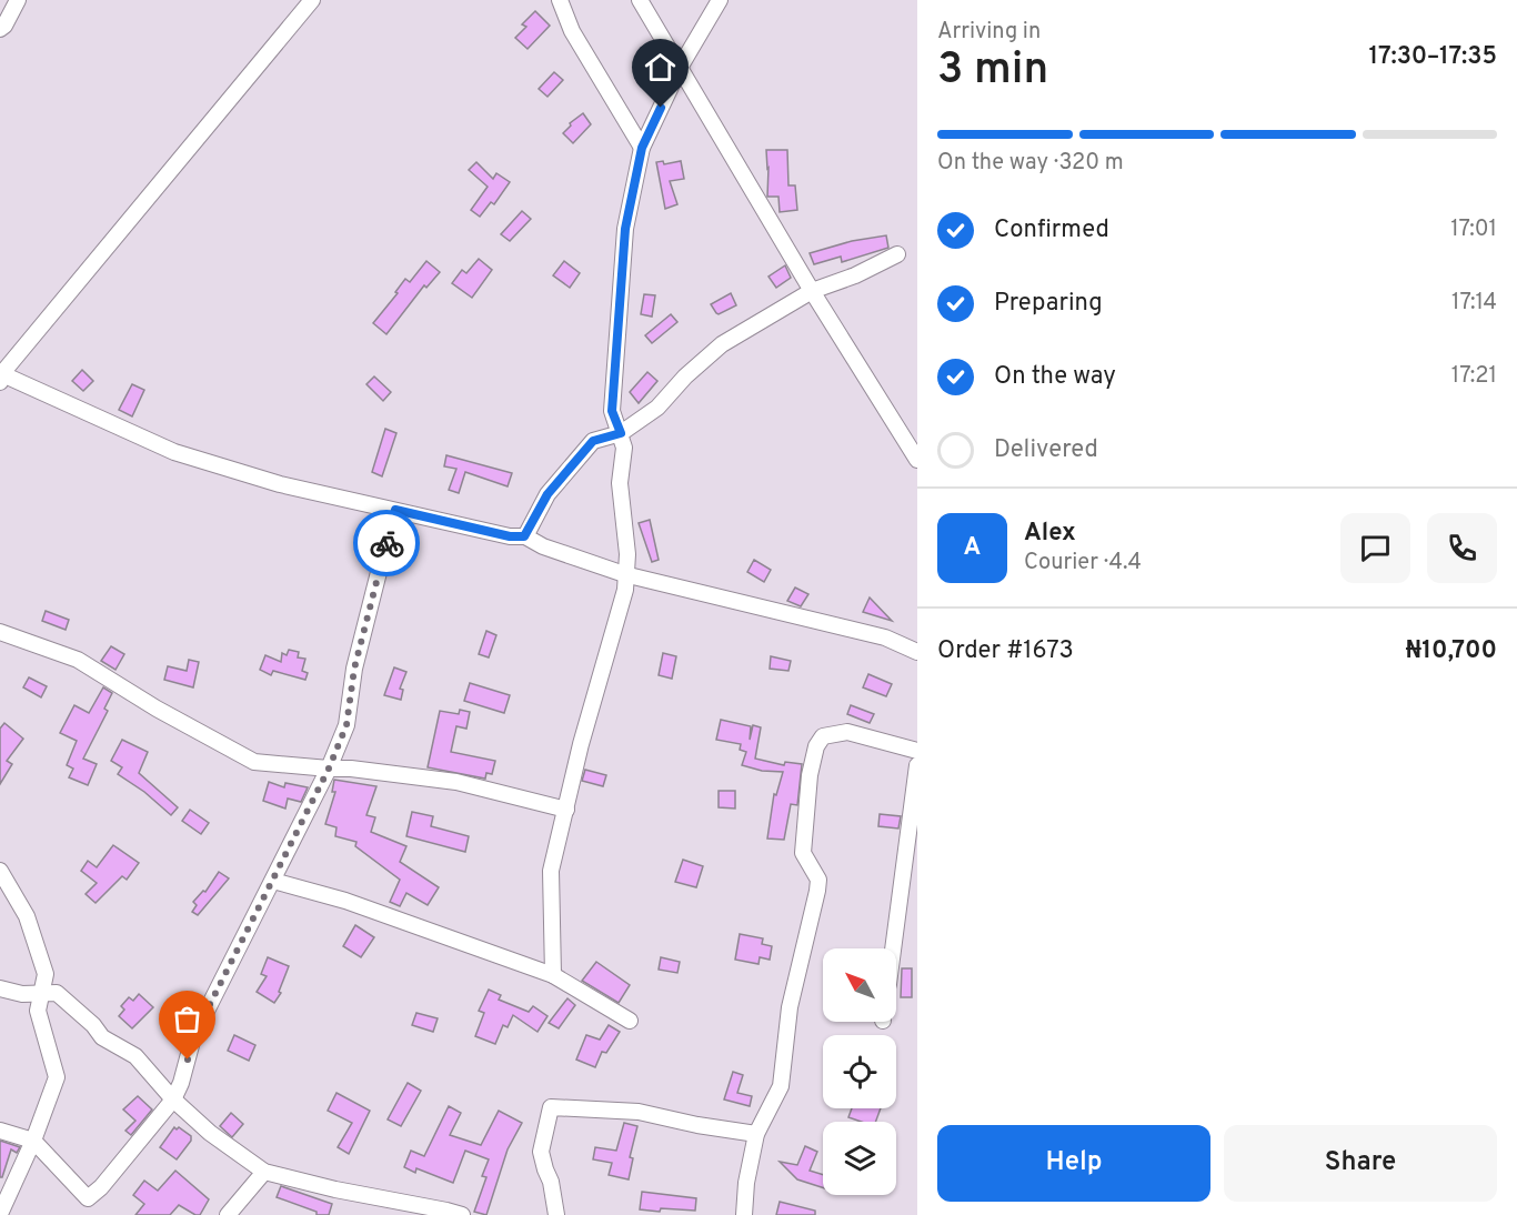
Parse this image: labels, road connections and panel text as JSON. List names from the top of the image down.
{
  "north": "top left",
  "page": {
    "heading": ["3 min", "Arriving in", "17:30–17:35"],
    "panel": [
      "Alex",
      "Courier · 4.4",
      "Order #1673",
      "₦10,700"
    ],
    "bar": "On the way · 320 m",
    "list": [
      ["Confirmed", "17:01"],
      ["Preparing", "17:14"],
      ["On the way", "17:21"],
      "Delivered"
    ],
    "round": "A",
    "buttons": ["Help", "Share"]
  }
}
